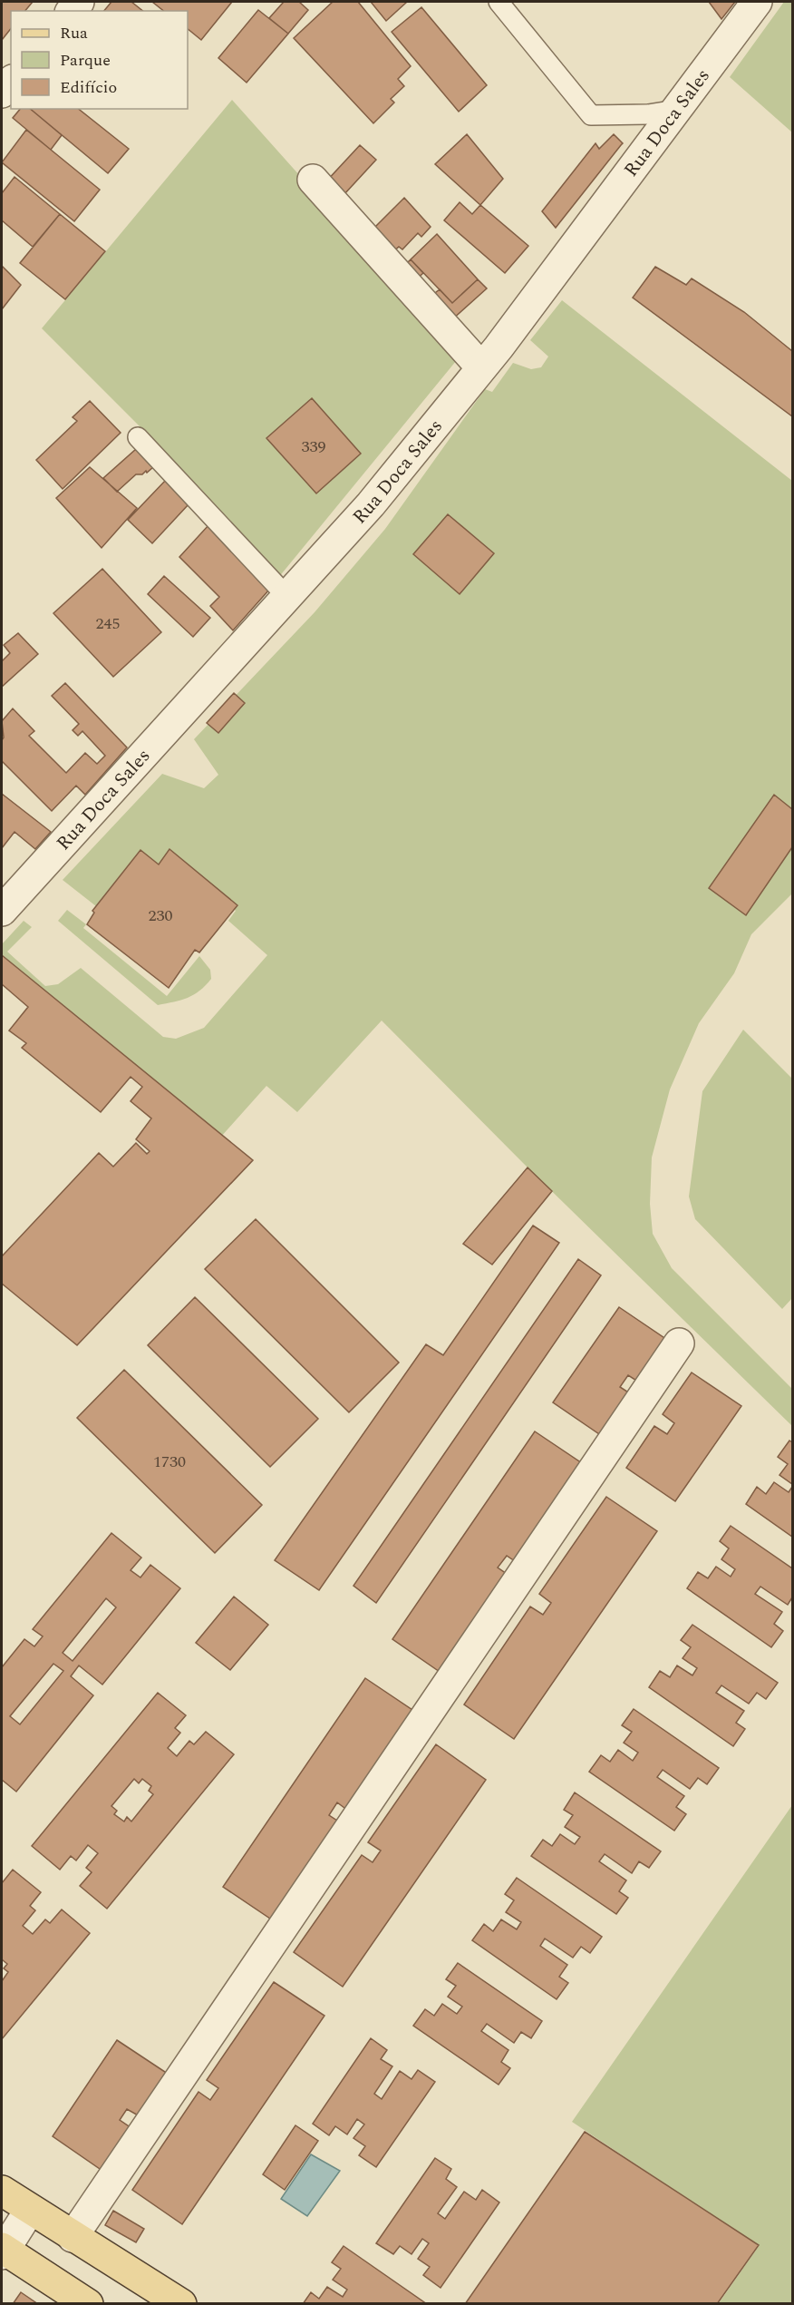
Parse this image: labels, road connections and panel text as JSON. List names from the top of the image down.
{
  "streets": {
    "street": ["Rua Doca Sales"]
  },
  "house_numbers": [
    "339",
    "245",
    "230",
    "1730"
  ],
  "legend": ["Rua", "Parque", "Edifício"]
}
